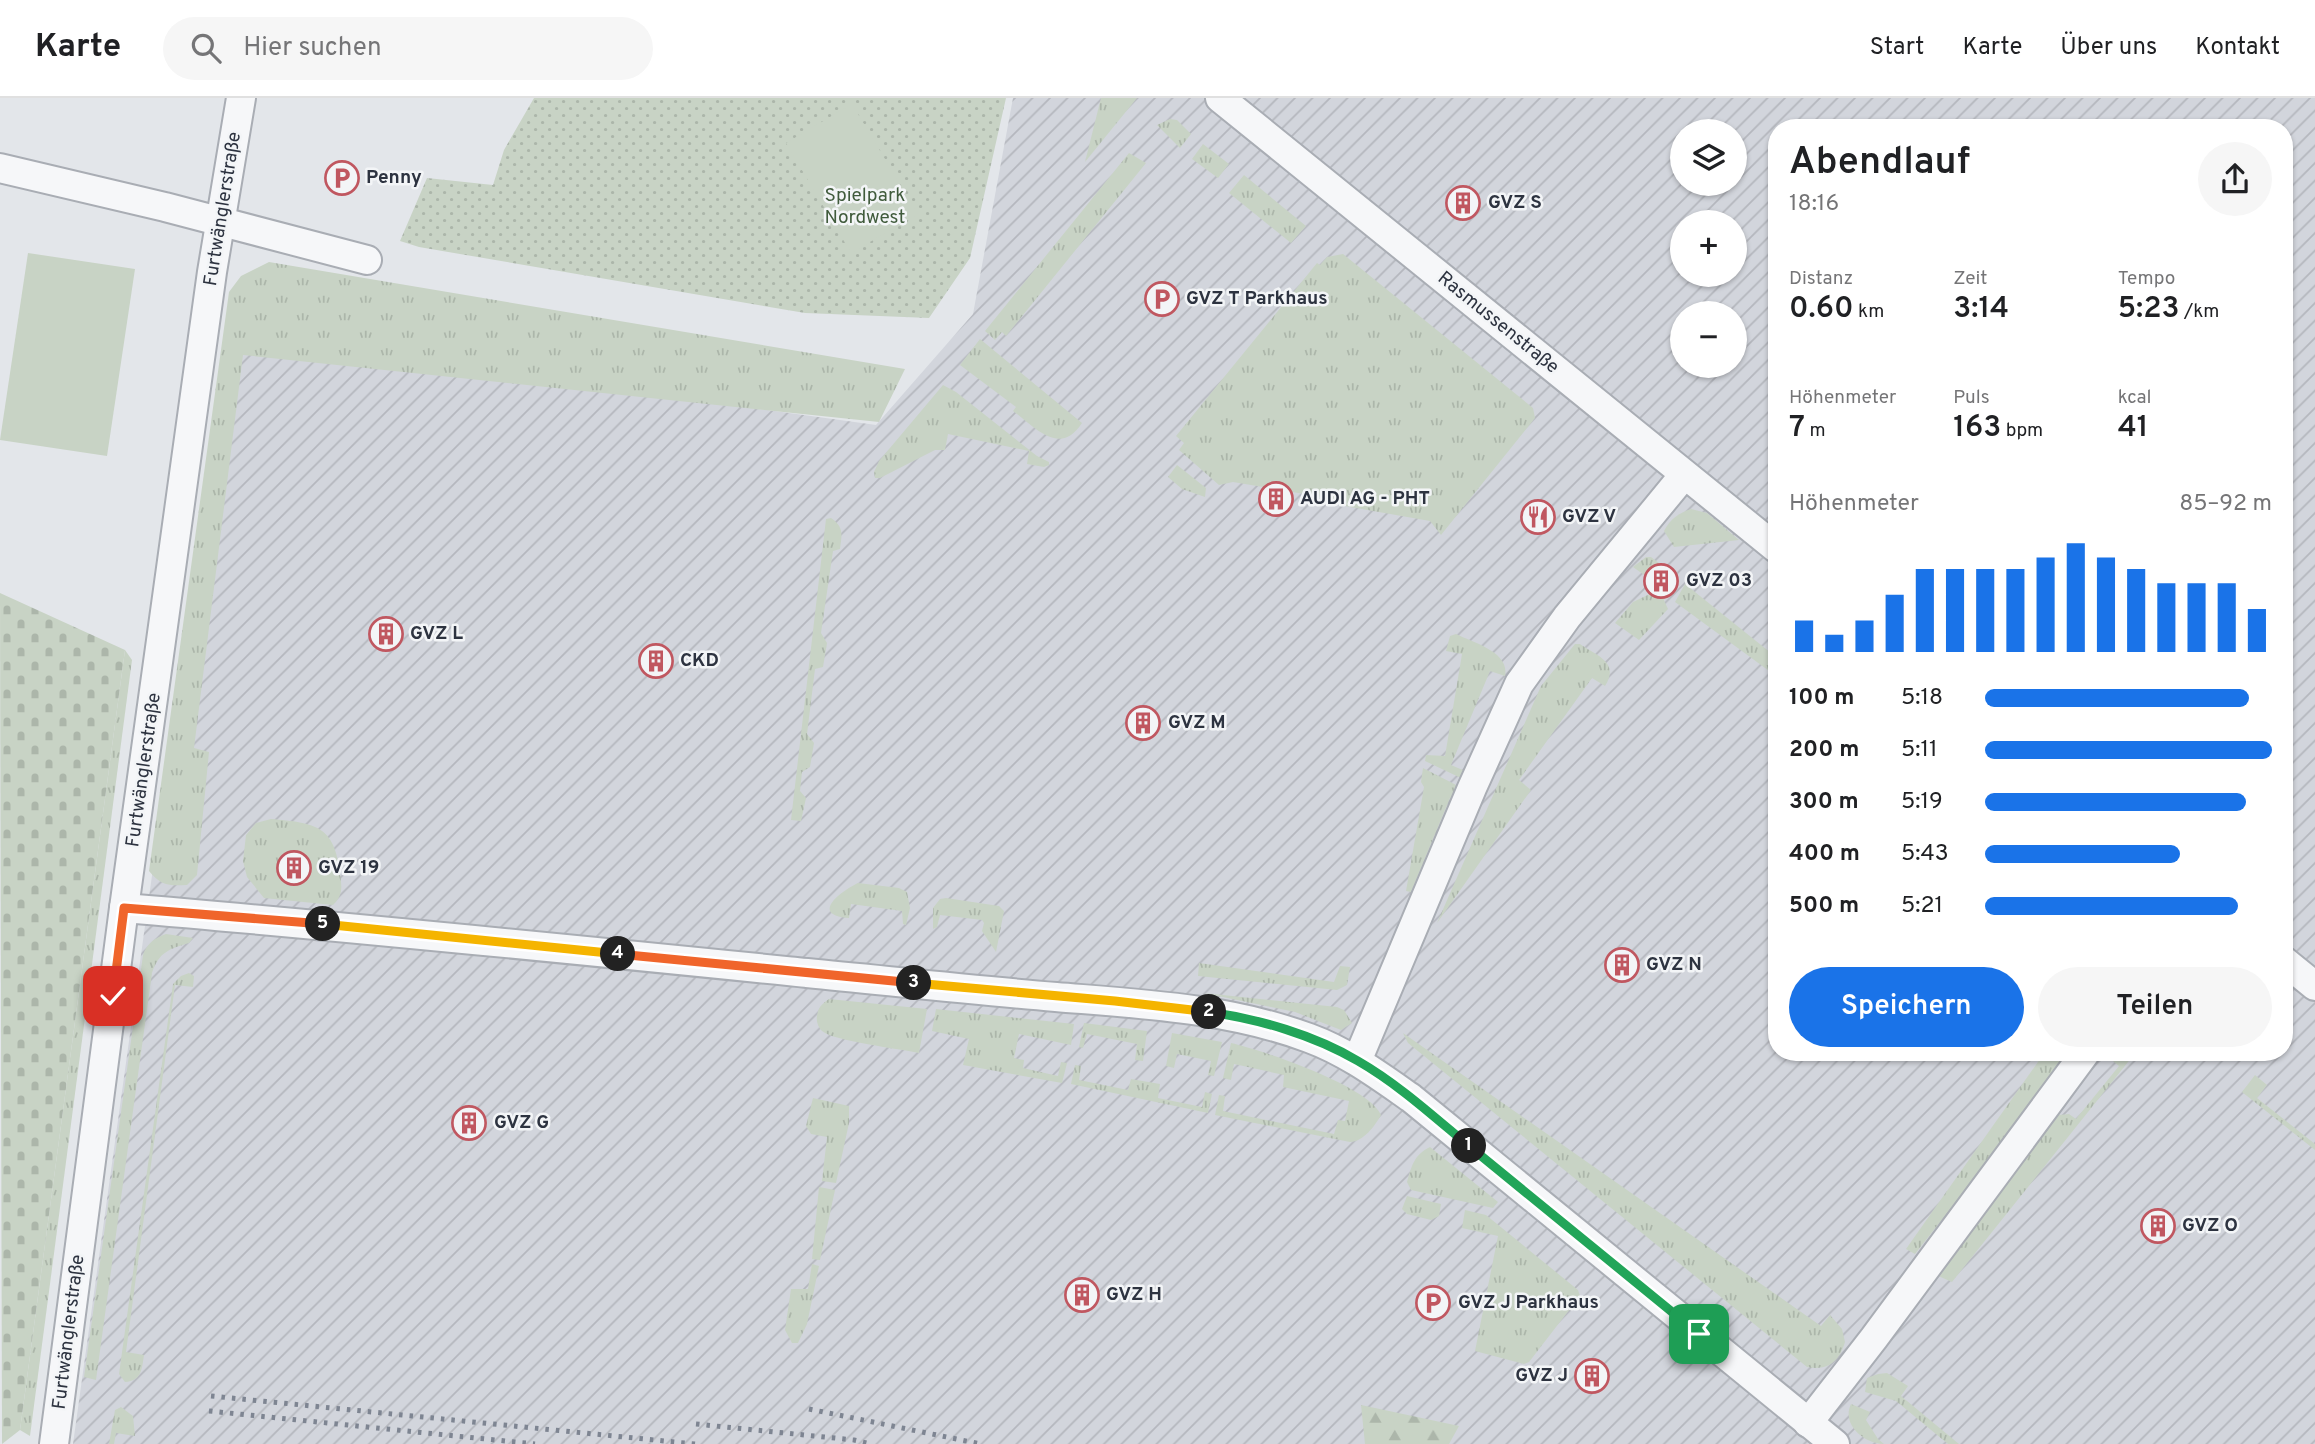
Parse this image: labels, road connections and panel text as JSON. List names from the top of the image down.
{
  "streets": {
    "street": ["Furtwänglerstraße", "Rasmussenstraße"]
  },
  "parks": ["Spielpark Nordwest"],
  "places": {
    "parking": ["Penny", "GVZ T Parkhaus", "GVZ J Parkhaus"],
    "building": [
      "GVZ S",
      "AUDI AG - PHT",
      "GVZ 03",
      "GVZ L",
      "CKD",
      "GVZ M",
      "GVZ 19",
      "GVZ N",
      "GVZ G",
      "GVZ O",
      "GVZ H",
      "GVZ J"
    ],
    "restaurant": ["GVZ V"]
  },
  "page": {
    "header": "Karte",
    "search": "Hier suchen",
    "nav": [
      "Start",
      "Karte",
      "Über uns",
      "Kontakt"
    ],
    "map_buttons": ["+", "−"],
    "heading": ["Abendlauf", "18:16"],
    "stats": [
      ["Distanz", "0.60 km"],
      ["Zeit", "3:14"],
      ["Tempo", "5:23 /km"],
      ["Höhenmeter", "7 m"],
      ["Puls", "163 bpm"],
      ["kcal", "41"]
    ],
    "chart": ["Höhenmeter", "85–92 m"],
    "list": [
      {
        "name": "100 m",
        "note": "5:18"
      },
      {
        "name": "200 m",
        "note": "5:11"
      },
      {
        "name": "300 m",
        "note": "5:19"
      },
      {
        "name": "400 m",
        "note": "5:43"
      },
      {
        "name": "500 m",
        "note": "5:21"
      }
    ],
    "pins": [
      "5",
      "4",
      "3",
      "2",
      "1"
    ],
    "buttons": ["Speichern", "Teilen"]
  }
}
